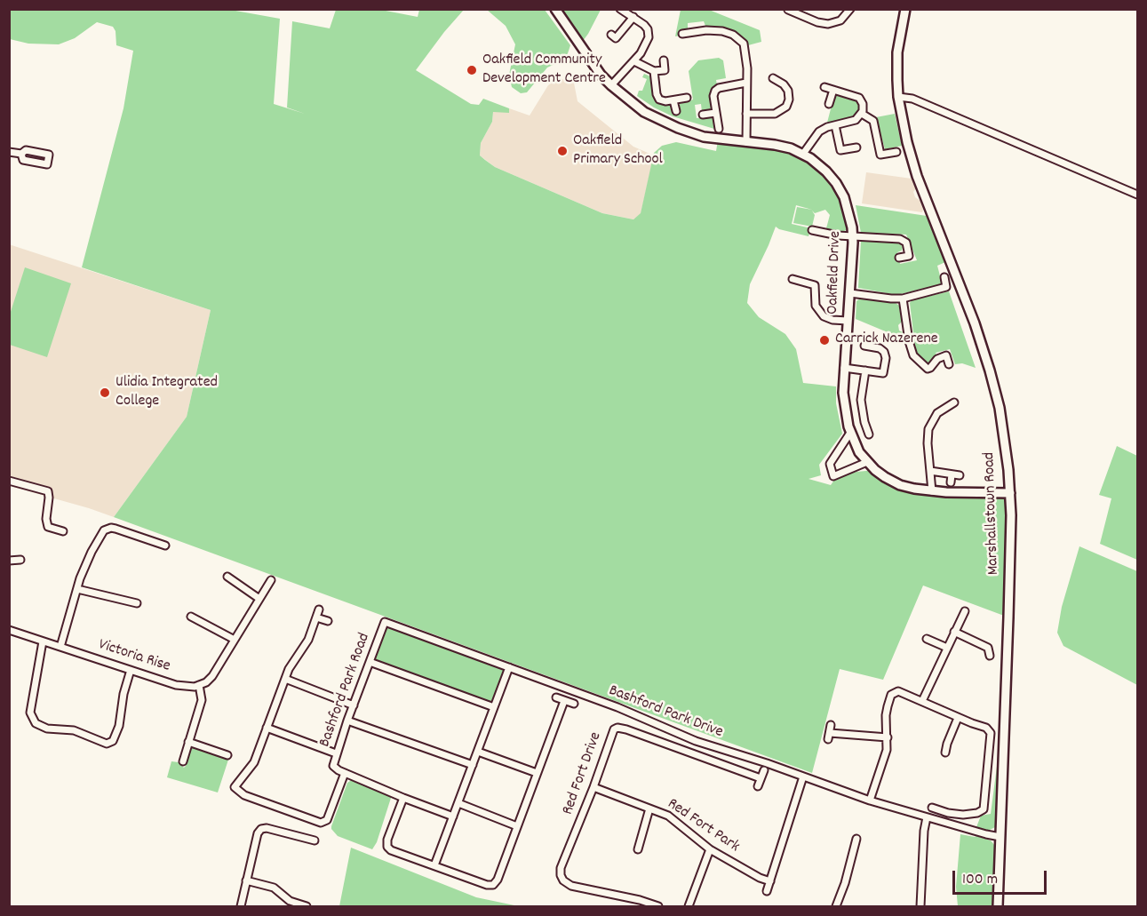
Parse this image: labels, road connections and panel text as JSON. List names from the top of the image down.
{
  "streets": {
    "main road": ["Oakfield Drive", "Marshallstown Road"],
    "street": [
      "Victoria Rise",
      "Bashford Park Road",
      "Bashford Park Drive",
      "Red Fort Drive",
      "Red Fort Park"
    ]
  },
  "crossings": [
    ["Oakfield Drive", "Marshallstown Road"],
    ["Marshallstown Road", "Bashford Park Drive"],
    ["Bashford Park Road", "Bashford Park Drive"],
    ["Red Fort Drive", "Red Fort Park"]
  ],
  "places": [
    "Oakfield Community Development Centre",
    "Oakfield Primary School",
    "Carrick Nazerene",
    "Ulidia Integrated College"
  ],
  "scale_bar": "100 m"
}
